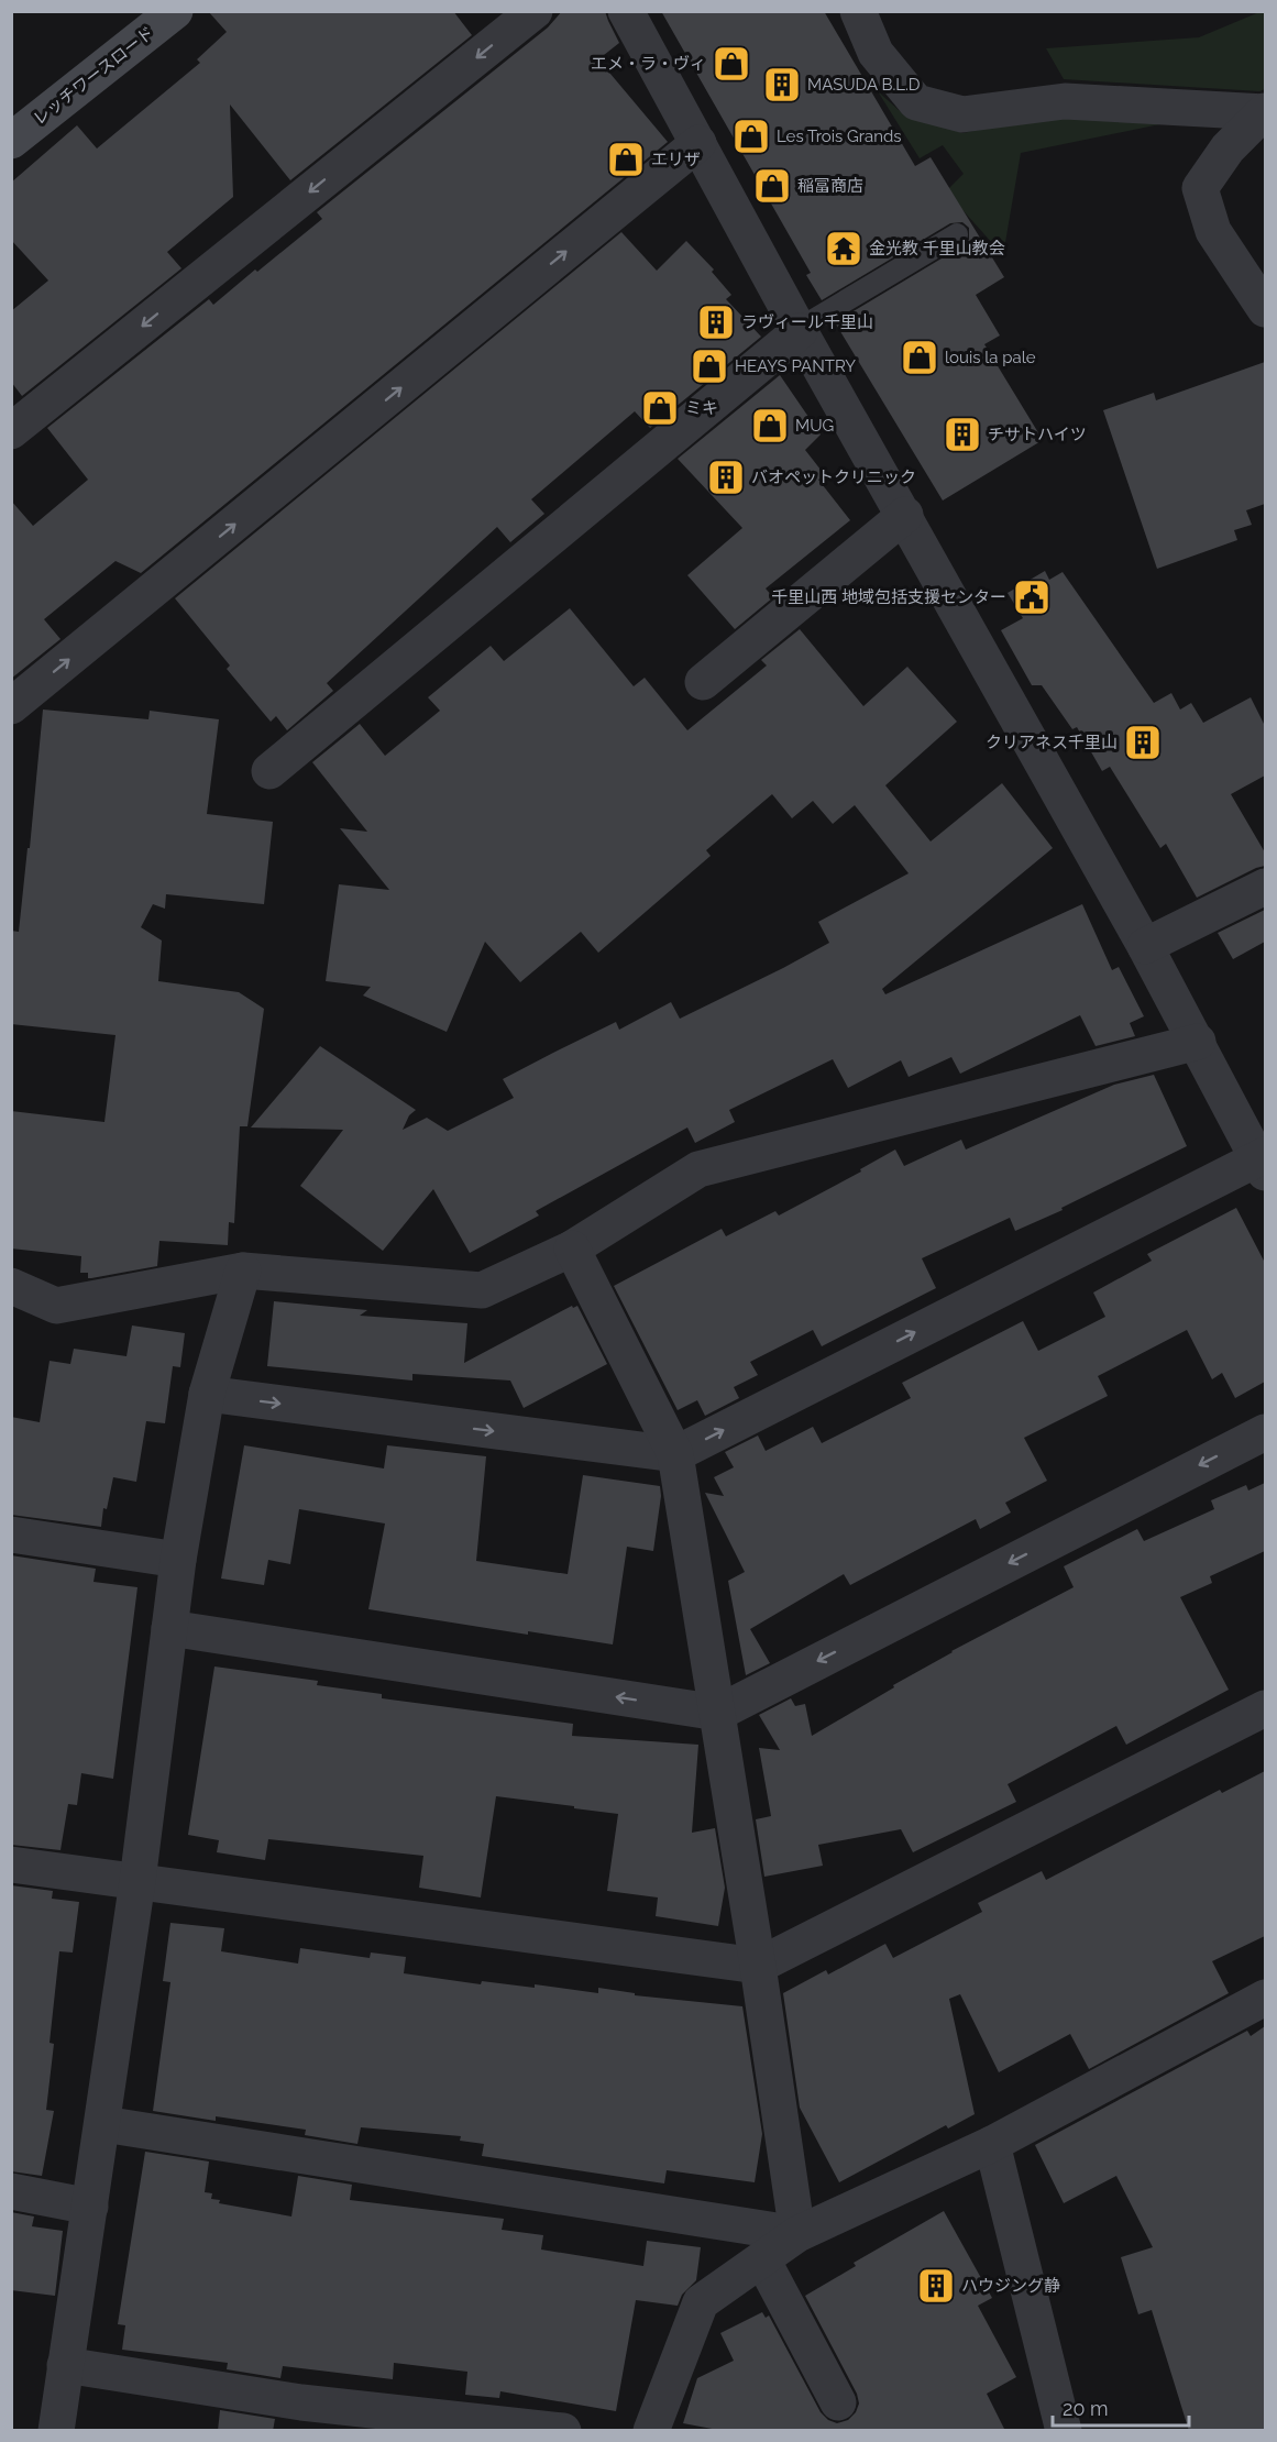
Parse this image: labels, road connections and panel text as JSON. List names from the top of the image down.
{
  "streets": {
    "street": ["レッチワースロード"]
  },
  "places": {
    "shop": [
      "エメ・ラ・ヴィ",
      "Les Trois Grands",
      "エリザ",
      "稲冨商店",
      "louis la pale",
      "HEAYS PANTRY",
      "ミキ",
      "MUG"
    ],
    "building": [
      "MASUDA B.L.D",
      "ラヴィール千里山",
      "チサトハイツ",
      "バオペットクリニック",
      "クリアネス千里山",
      "ハウジング静"
    ],
    "temple": ["金光教 千里山教会"],
    "public building": ["千里山西 地域包括支援センター"]
  },
  "scale_bar": "20 m"
}
